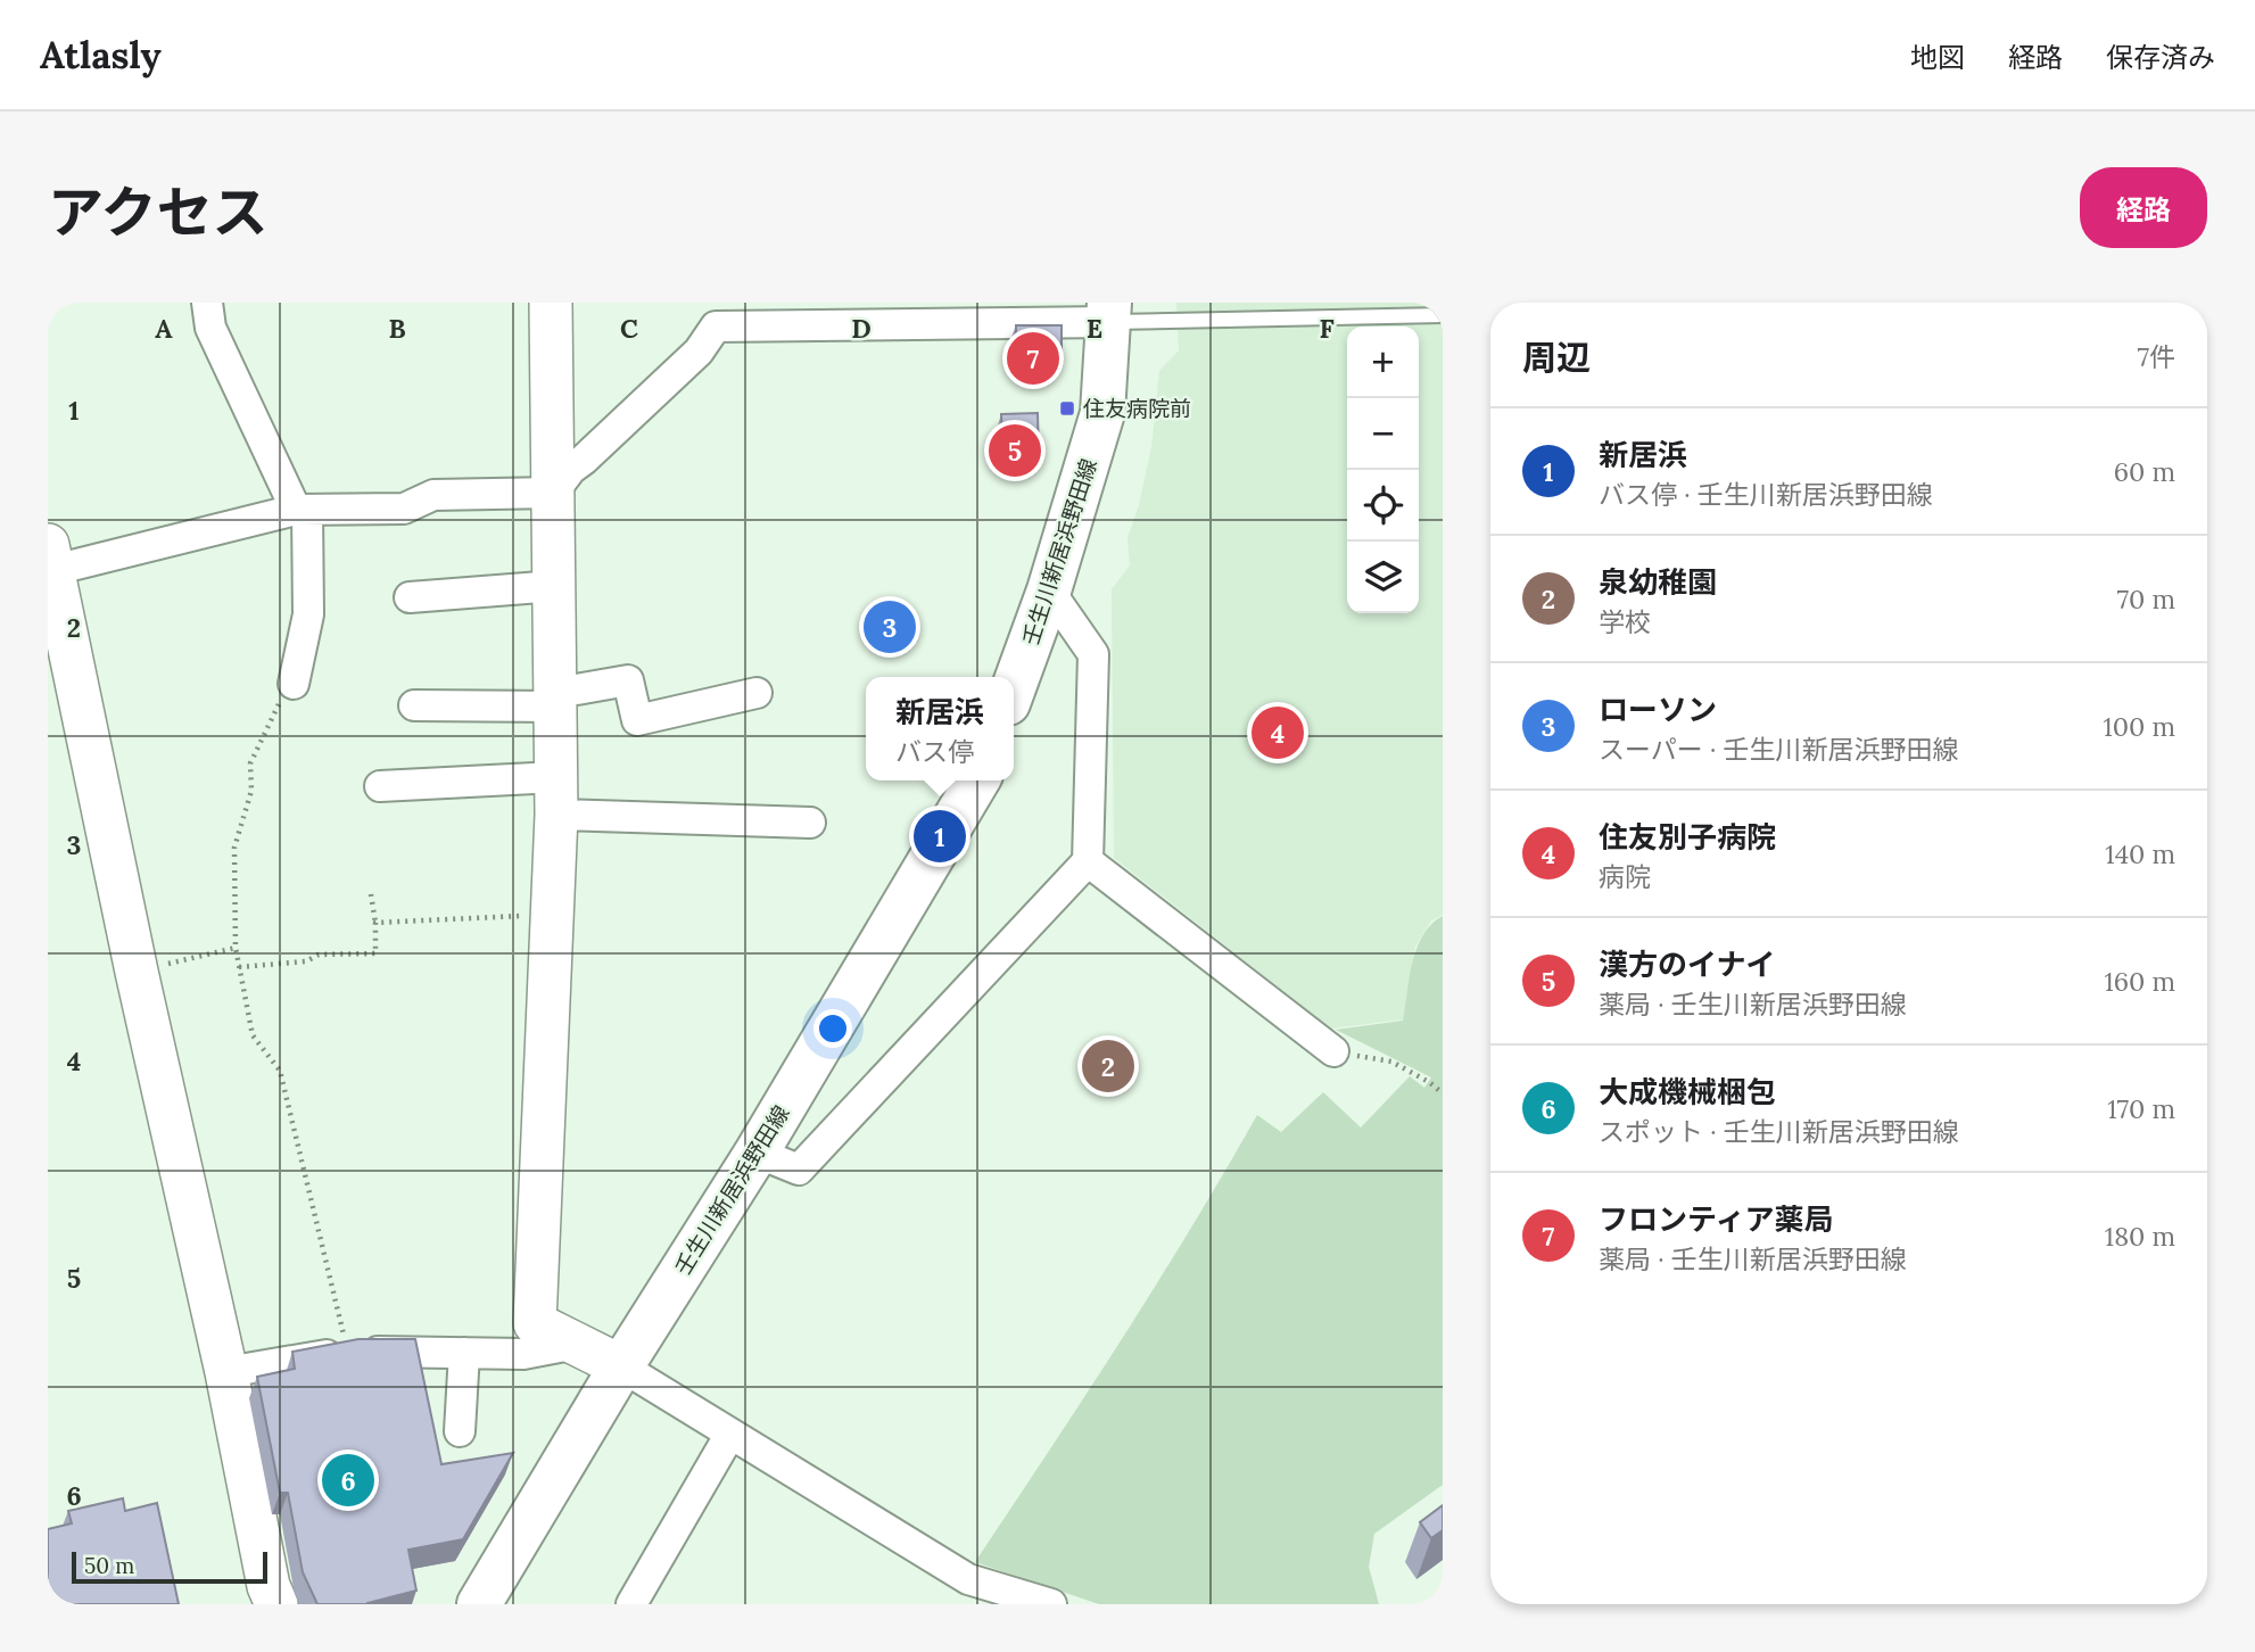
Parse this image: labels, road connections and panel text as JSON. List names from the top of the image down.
{
  "streets": {
    "main road": ["壬生川新居浜野田線"]
  },
  "places": {
    "transit": ["住友病院前"]
  },
  "scale_bar": "50 m",
  "page": {
    "header": "Atlasly",
    "nav": ["地図", "経路", "保存済み"],
    "title": "アクセス",
    "buttons": "経路",
    "heading": ["周辺", "7件"],
    "map_buttons": ["+", "−"],
    "pins": [
      "7",
      "5",
      "3",
      "4",
      "1",
      "2",
      "6"
    ],
    "list": [
      {
        "mark": "1",
        "name": "新居浜",
        "note": "バス停 · 壬生川新居浜野田線",
        "value": "60 m"
      },
      {
        "mark": "2",
        "name": "泉幼稚園",
        "note": "学校",
        "value": "70 m"
      },
      {
        "mark": "3",
        "name": "ローソン",
        "note": "スーパー · 壬生川新居浜野田線",
        "value": "100 m"
      },
      {
        "mark": "4",
        "name": "住友別子病院",
        "note": "病院",
        "value": "140 m"
      },
      {
        "mark": "5",
        "name": "漢方のイナイ",
        "note": "薬局 · 壬生川新居浜野田線",
        "value": "160 m"
      },
      {
        "mark": "6",
        "name": "大成機械梱包",
        "note": "スポット · 壬生川新居浜野田線",
        "value": "170 m"
      },
      {
        "mark": "7",
        "name": "フロンティア薬局",
        "note": "薬局 · 壬生川新居浜野田線",
        "value": "180 m"
      }
    ],
    "popup": ["新居浜", "バス停"],
    "scale": "50 m"
  },
  "grid": {
    "columns": [
      "A",
      "B",
      "C",
      "D",
      "E",
      "F"
    ],
    "rows": [
      "1",
      "2",
      "3",
      "4",
      "5",
      "6"
    ]
  }
}
